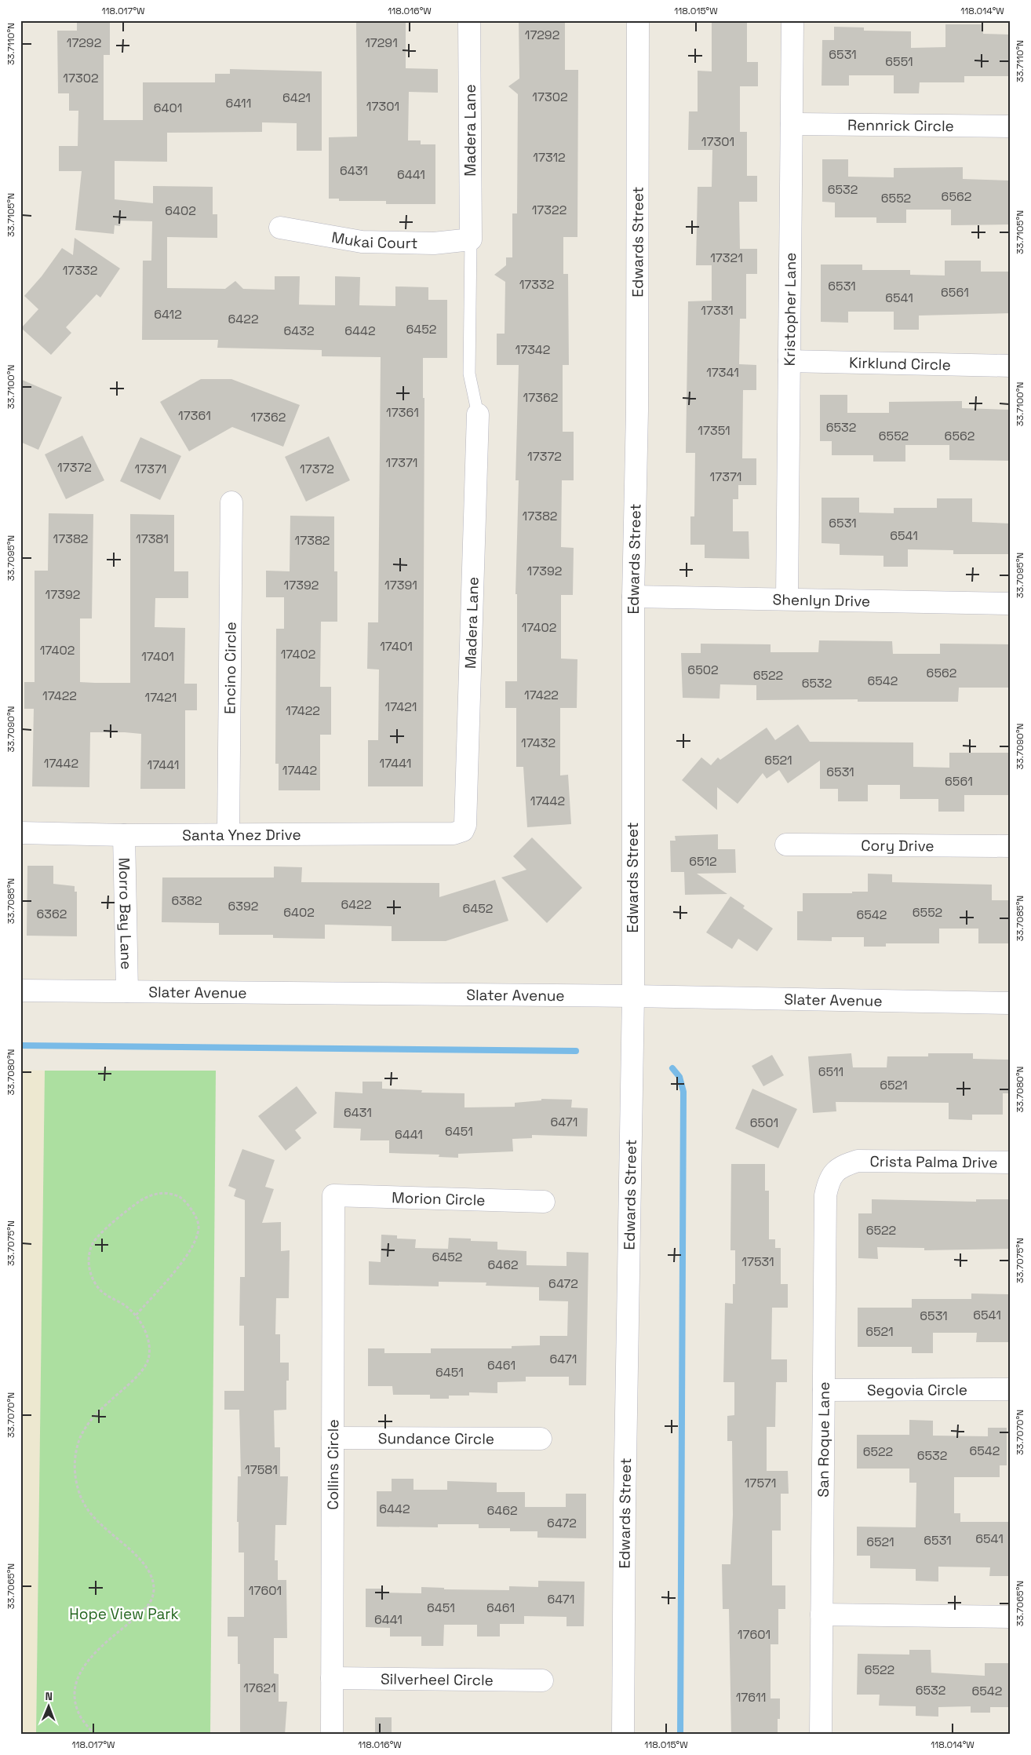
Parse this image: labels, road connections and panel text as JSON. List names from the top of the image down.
{
  "streets": {
    "street": [
      "Rennrick Circle",
      "Madera Lane",
      "Mukai Court",
      "Edwards Street",
      "Kristopher Lane",
      "Kirklund Circle",
      "Shenlyn Drive",
      "Encino Circle",
      "Santa Ynez Drive",
      "Cory Drive",
      "Morro Bay Lane",
      "Slater Avenue",
      "Crista Palma Drive",
      "Morion Circle",
      "Segovia Circle",
      "Sundance Circle",
      "San Roque Lane",
      "Collins Circle",
      "Silverheel Circle"
    ]
  },
  "crossings": [
    ["Rennrick Circle", "Kristopher Lane"],
    ["Madera Lane", "Mukai Court"],
    ["Madera Lane", "Santa Ynez Drive"],
    ["Edwards Street", "Shenlyn Drive"],
    ["Edwards Street", "Slater Avenue"],
    ["Kristopher Lane", "Kirklund Circle"],
    ["Kristopher Lane", "Shenlyn Drive"],
    ["Encino Circle", "Santa Ynez Drive"],
    ["Santa Ynez Drive", "Morro Bay Lane"],
    ["Morro Bay Lane", "Slater Avenue"],
    ["Crista Palma Drive", "San Roque Lane"],
    ["Morion Circle", "Collins Circle"],
    ["Segovia Circle", "San Roque Lane"],
    ["Sundance Circle", "Collins Circle"],
    ["Collins Circle", "Silverheel Circle"]
  ],
  "parks": ["Hope View Park"],
  "house_numbers": [
    "17292",
    "17292",
    "17291",
    "6531",
    "6551",
    "17302",
    "17302",
    "6421",
    "6411",
    "17301",
    "6401",
    "17301",
    "17312",
    "6431",
    "6441",
    "6532",
    "6562",
    "6552",
    "17322",
    "6402",
    "17321",
    "17332",
    "17332",
    "6531",
    "6561",
    "6541",
    "17331",
    "6412",
    "6422",
    "6452",
    "6432",
    "6442",
    "17342",
    "17341",
    "17362",
    "17361",
    "17361",
    "17362",
    "6532",
    "17351",
    "6552",
    "6562",
    "17372",
    "17371",
    "17372",
    "17371",
    "17372",
    "17371",
    "17382",
    "6531",
    "6541",
    "17382",
    "17381",
    "17382",
    "17392",
    "17392",
    "17391",
    "17392",
    "17402",
    "17401",
    "17402",
    "17402",
    "17401",
    "6502",
    "6562",
    "6522",
    "6542",
    "6532",
    "17422",
    "17422",
    "17421",
    "17421",
    "17422",
    "17432",
    "6521",
    "17442",
    "17441",
    "17441",
    "17442",
    "6531",
    "6561",
    "17442",
    "6512",
    "6382",
    "6422",
    "6392",
    "6452",
    "6402",
    "6552",
    "6362",
    "6542",
    "6511",
    "6521",
    "6431",
    "6471",
    "6501",
    "6451",
    "6441",
    "6522",
    "6452",
    "17531",
    "6462",
    "6472",
    "6541",
    "6531",
    "6521",
    "6471",
    "6461",
    "6451",
    "6542",
    "6522",
    "6532",
    "17581",
    "17571",
    "6442",
    "6462",
    "6472",
    "6541",
    "6531",
    "6521",
    "17601",
    "6471",
    "6451",
    "6461",
    "6441",
    "17601",
    "6522",
    "17621",
    "6532",
    "6542",
    "17611"
  ],
  "north": "top",
  "coordinates": [
    "118.017°W",
    "118.016°W",
    "118.015°W",
    "118.014°W",
    "33.7110°N",
    "33.7105°N",
    "33.7100°N",
    "33.7095°N",
    "33.7090°N",
    "33.7085°N",
    "33.7080°N",
    "33.7075°N",
    "33.7070°N",
    "33.7065°N"
  ]
}
